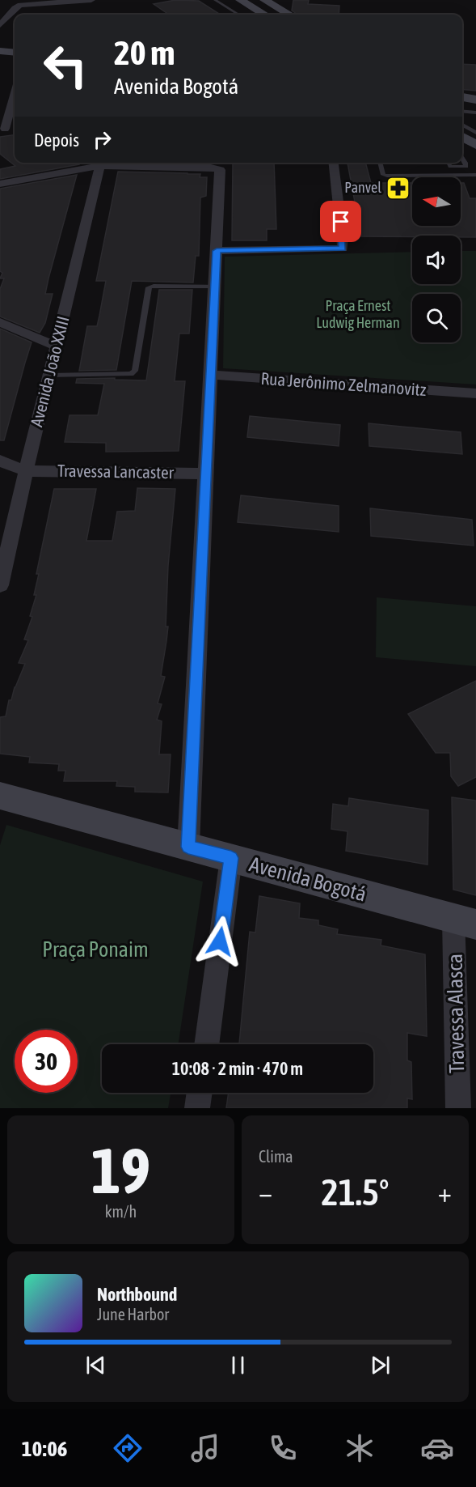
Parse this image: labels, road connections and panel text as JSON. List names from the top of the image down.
{
  "streets": {
    "main road": ["Avenida Bogotá"],
    "street": [
      "Avenida João XXIII",
      "Rua Jerônimo Zelmanovitz",
      "Travessa Lancaster",
      "Travessa Alasca"
    ]
  },
  "crossings": [
    ["Avenida João XXIII", "Travessa Lancaster"],
    ["Avenida Bogotá", "Travessa Alasca"]
  ],
  "parks": ["Praça Ernest Ludwig Herman", "Praça Ponaim"],
  "places": {
    "pharmacy": ["Panvel"]
  },
  "north": "left",
  "page": {
    "turn": ["20 m", "Avenida Bogotá"],
    "then": "Depois",
    "limit": "30",
    "trip": "10:08 · 2 min · 470 m",
    "tile": [
      ["19", "km/h"],
      "Clima"
    ],
    "heat": ["−", "21.5°", "+"],
    "song": ["Northbound", "June Harbor"],
    "tabs": "10:06"
  }
}
